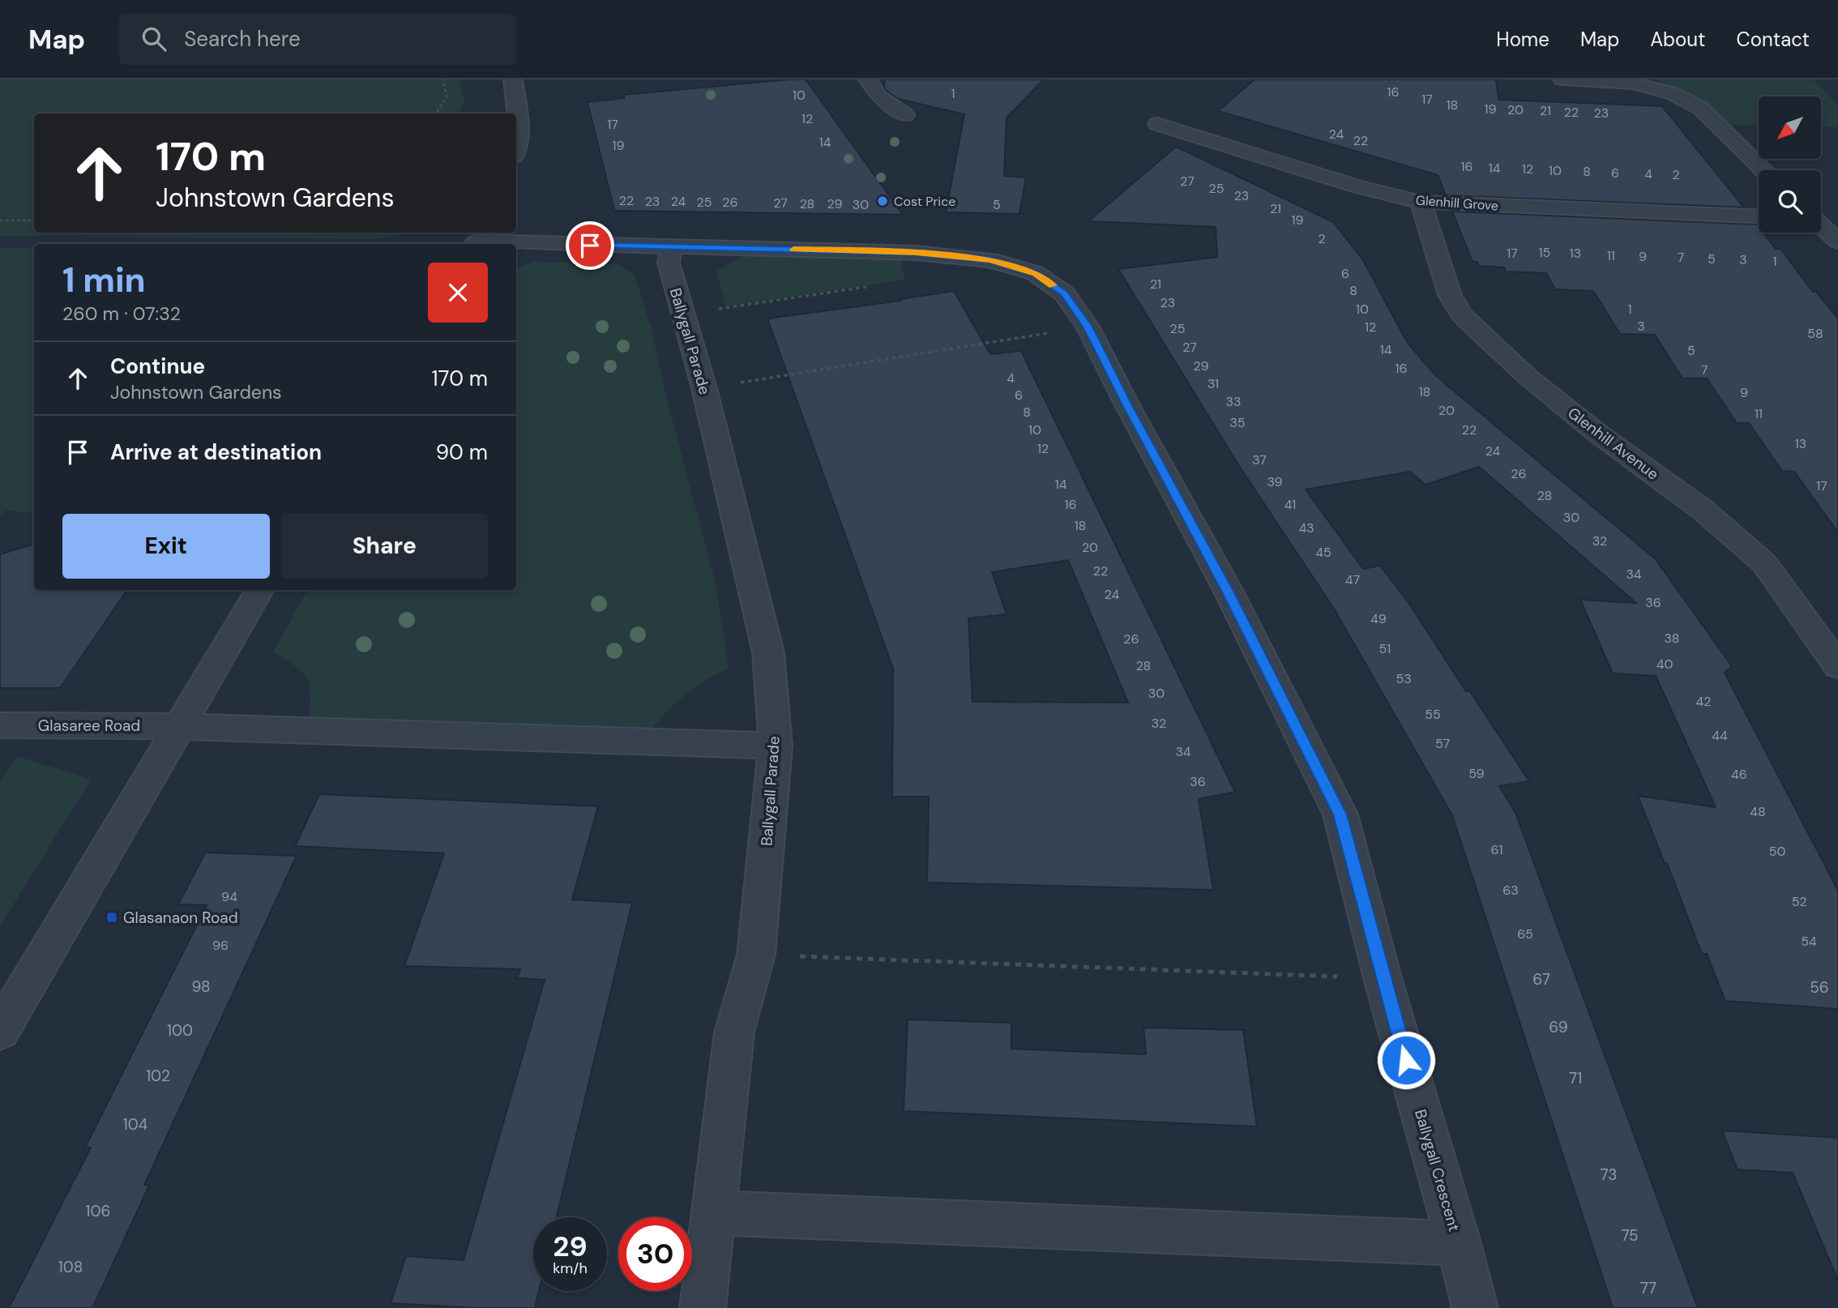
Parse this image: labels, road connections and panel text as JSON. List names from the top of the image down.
{
  "streets": {
    "street": [
      "Glenhill Grove",
      "Ballygall Parade",
      "Glenhill Avenue",
      "Glasaree Road",
      "Ballygall Crescent"
    ]
  },
  "crossings": [
    ["Glenhill Grove", "Glenhill Avenue"],
    ["Ballygall Parade", "Glasaree Road"],
    ["Ballygall Parade", "Ballygall Crescent"]
  ],
  "places": {
    "other": ["Cost Price"],
    "transit": ["Glasanaon Road"]
  },
  "house_numbers": [
    "16",
    "1",
    "10",
    "17",
    "18",
    "19",
    "20",
    "21",
    "22",
    "23",
    "12",
    "17",
    "24",
    "22",
    "14",
    "19",
    "16",
    "14",
    "12",
    "10",
    "8",
    "6",
    "4",
    "2",
    "27",
    "25",
    "23",
    "22",
    "23",
    "24",
    "25",
    "26",
    "27",
    "28",
    "29",
    "30",
    "5",
    "21",
    "19",
    "2",
    "15",
    "17",
    "13",
    "11",
    "9",
    "7",
    "5",
    "3",
    "1",
    "6",
    "21",
    "8",
    "23",
    "10",
    "1",
    "3",
    "12",
    "25",
    "58",
    "27",
    "14",
    "5",
    "29",
    "16",
    "7",
    "4",
    "31",
    "18",
    "9",
    "6",
    "33",
    "20",
    "8",
    "11",
    "35",
    "10",
    "22",
    "13",
    "12",
    "24",
    "37",
    "26",
    "39",
    "14",
    "17",
    "28",
    "16",
    "41",
    "30",
    "18",
    "43",
    "32",
    "20",
    "45",
    "22",
    "34",
    "47",
    "24",
    "36",
    "49",
    "38",
    "26",
    "51",
    "40",
    "28",
    "53",
    "30",
    "42",
    "55",
    "32",
    "44",
    "57",
    "34",
    "59",
    "46",
    "36",
    "48",
    "61",
    "50",
    "63",
    "94",
    "52",
    "65",
    "54",
    "96",
    "67",
    "98",
    "56",
    "69",
    "100",
    "102",
    "71",
    "104",
    "73",
    "106",
    "75",
    "108",
    "77"
  ],
  "north": "bottom left",
  "page": {
    "header": "Map",
    "search": "Search here",
    "nav": [
      "Home",
      "Map",
      "About",
      "Contact"
    ],
    "turn": ["170 m", "Johnstown Gardens"],
    "heading": ["1 min", "260 m · 07:32"],
    "list": [
      {
        "name": "Continue",
        "note": "Johnstown Gardens",
        "value": "170 m"
      },
      {
        "name": "Arrive at destination",
        "value": "90 m"
      }
    ],
    "buttons": ["Exit", "Share"],
    "speed": "29 km/h",
    "limit": "30"
  }
}
